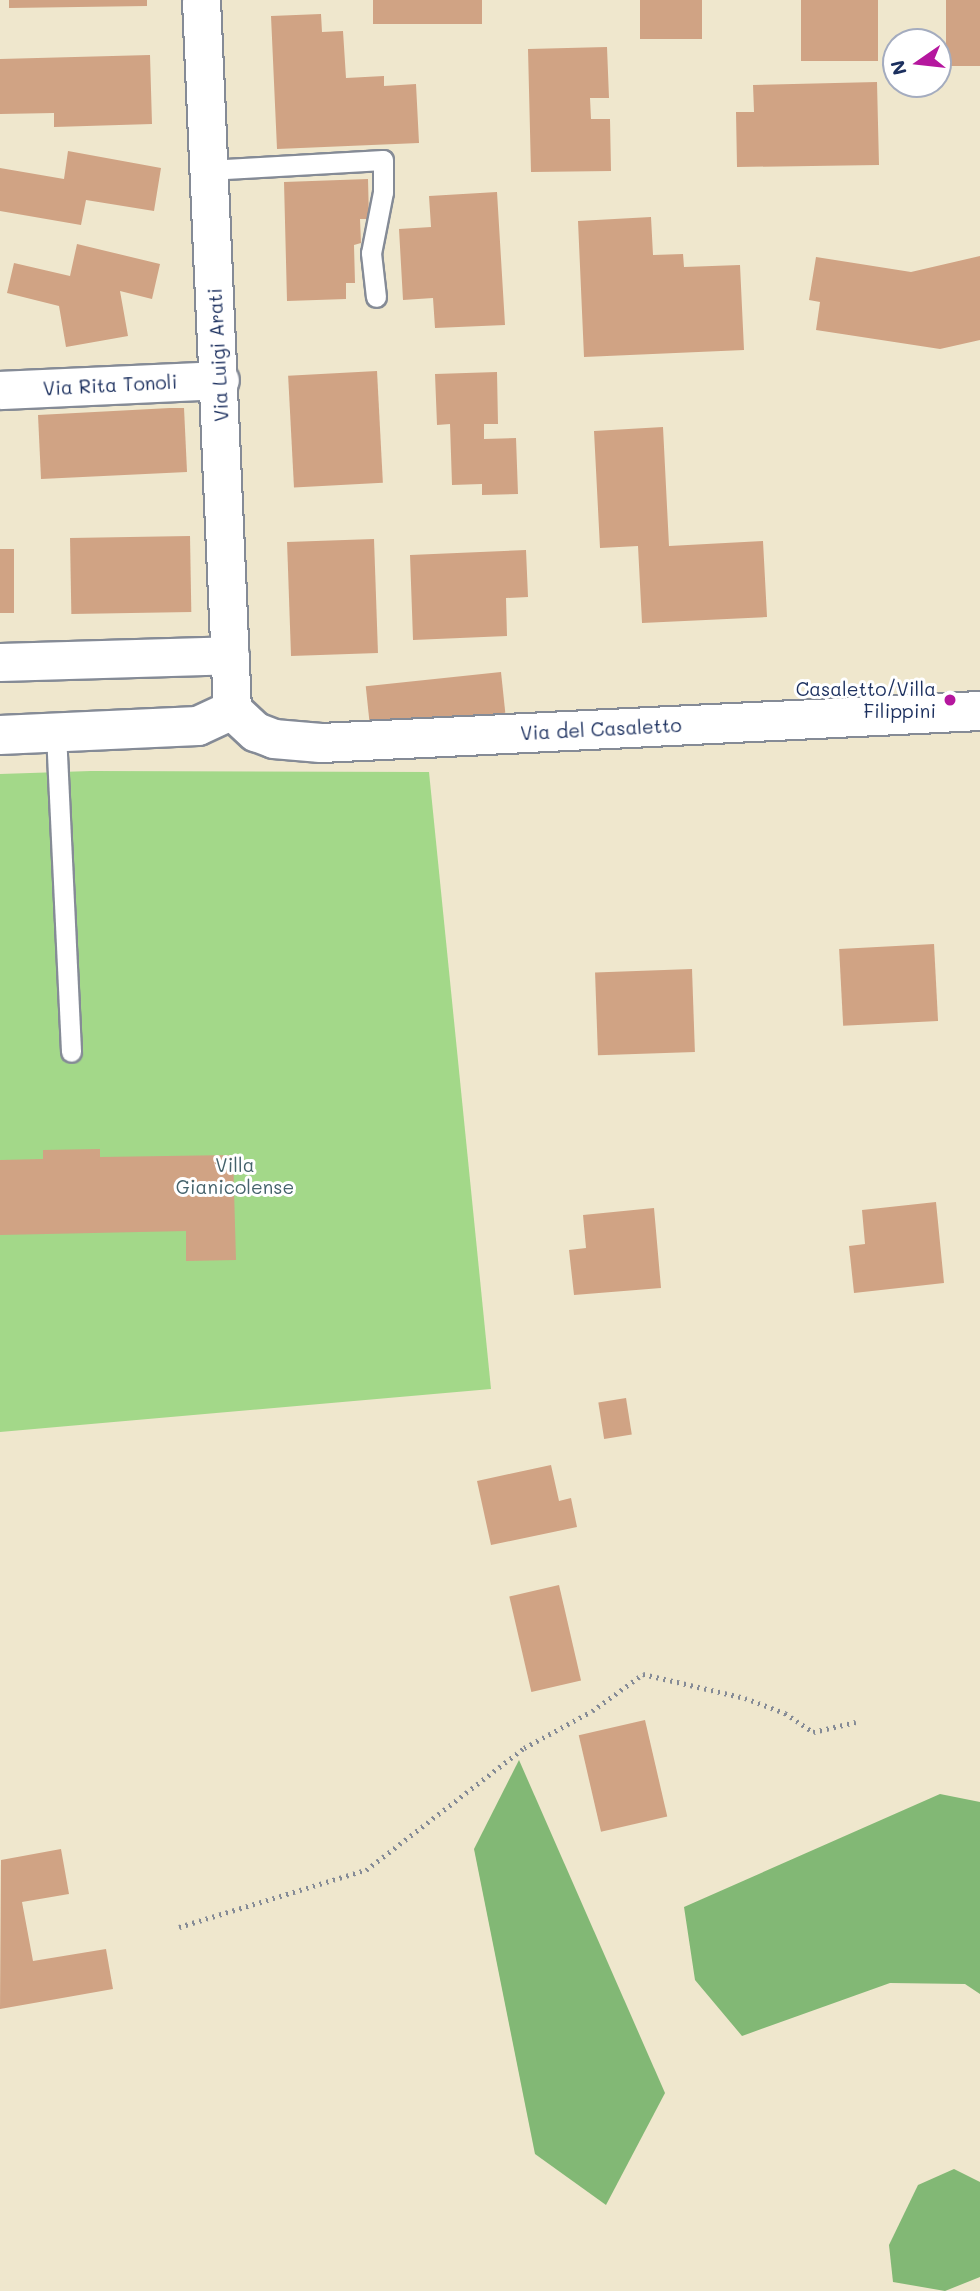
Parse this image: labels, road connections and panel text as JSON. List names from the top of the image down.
{
  "streets": {
    "street": ["Via Luigi Arati", "Via Rita Tonoli", "Via del Casaletto"]
  },
  "crossings": [
    ["Via Luigi Arati", "Via Rita Tonoli"],
    ["Via Luigi Arati", "Via del Casaletto"]
  ],
  "parks": ["Villa Gianicolense"],
  "places": ["Casaletto/Villa Filippini"],
  "north": "left"
}
